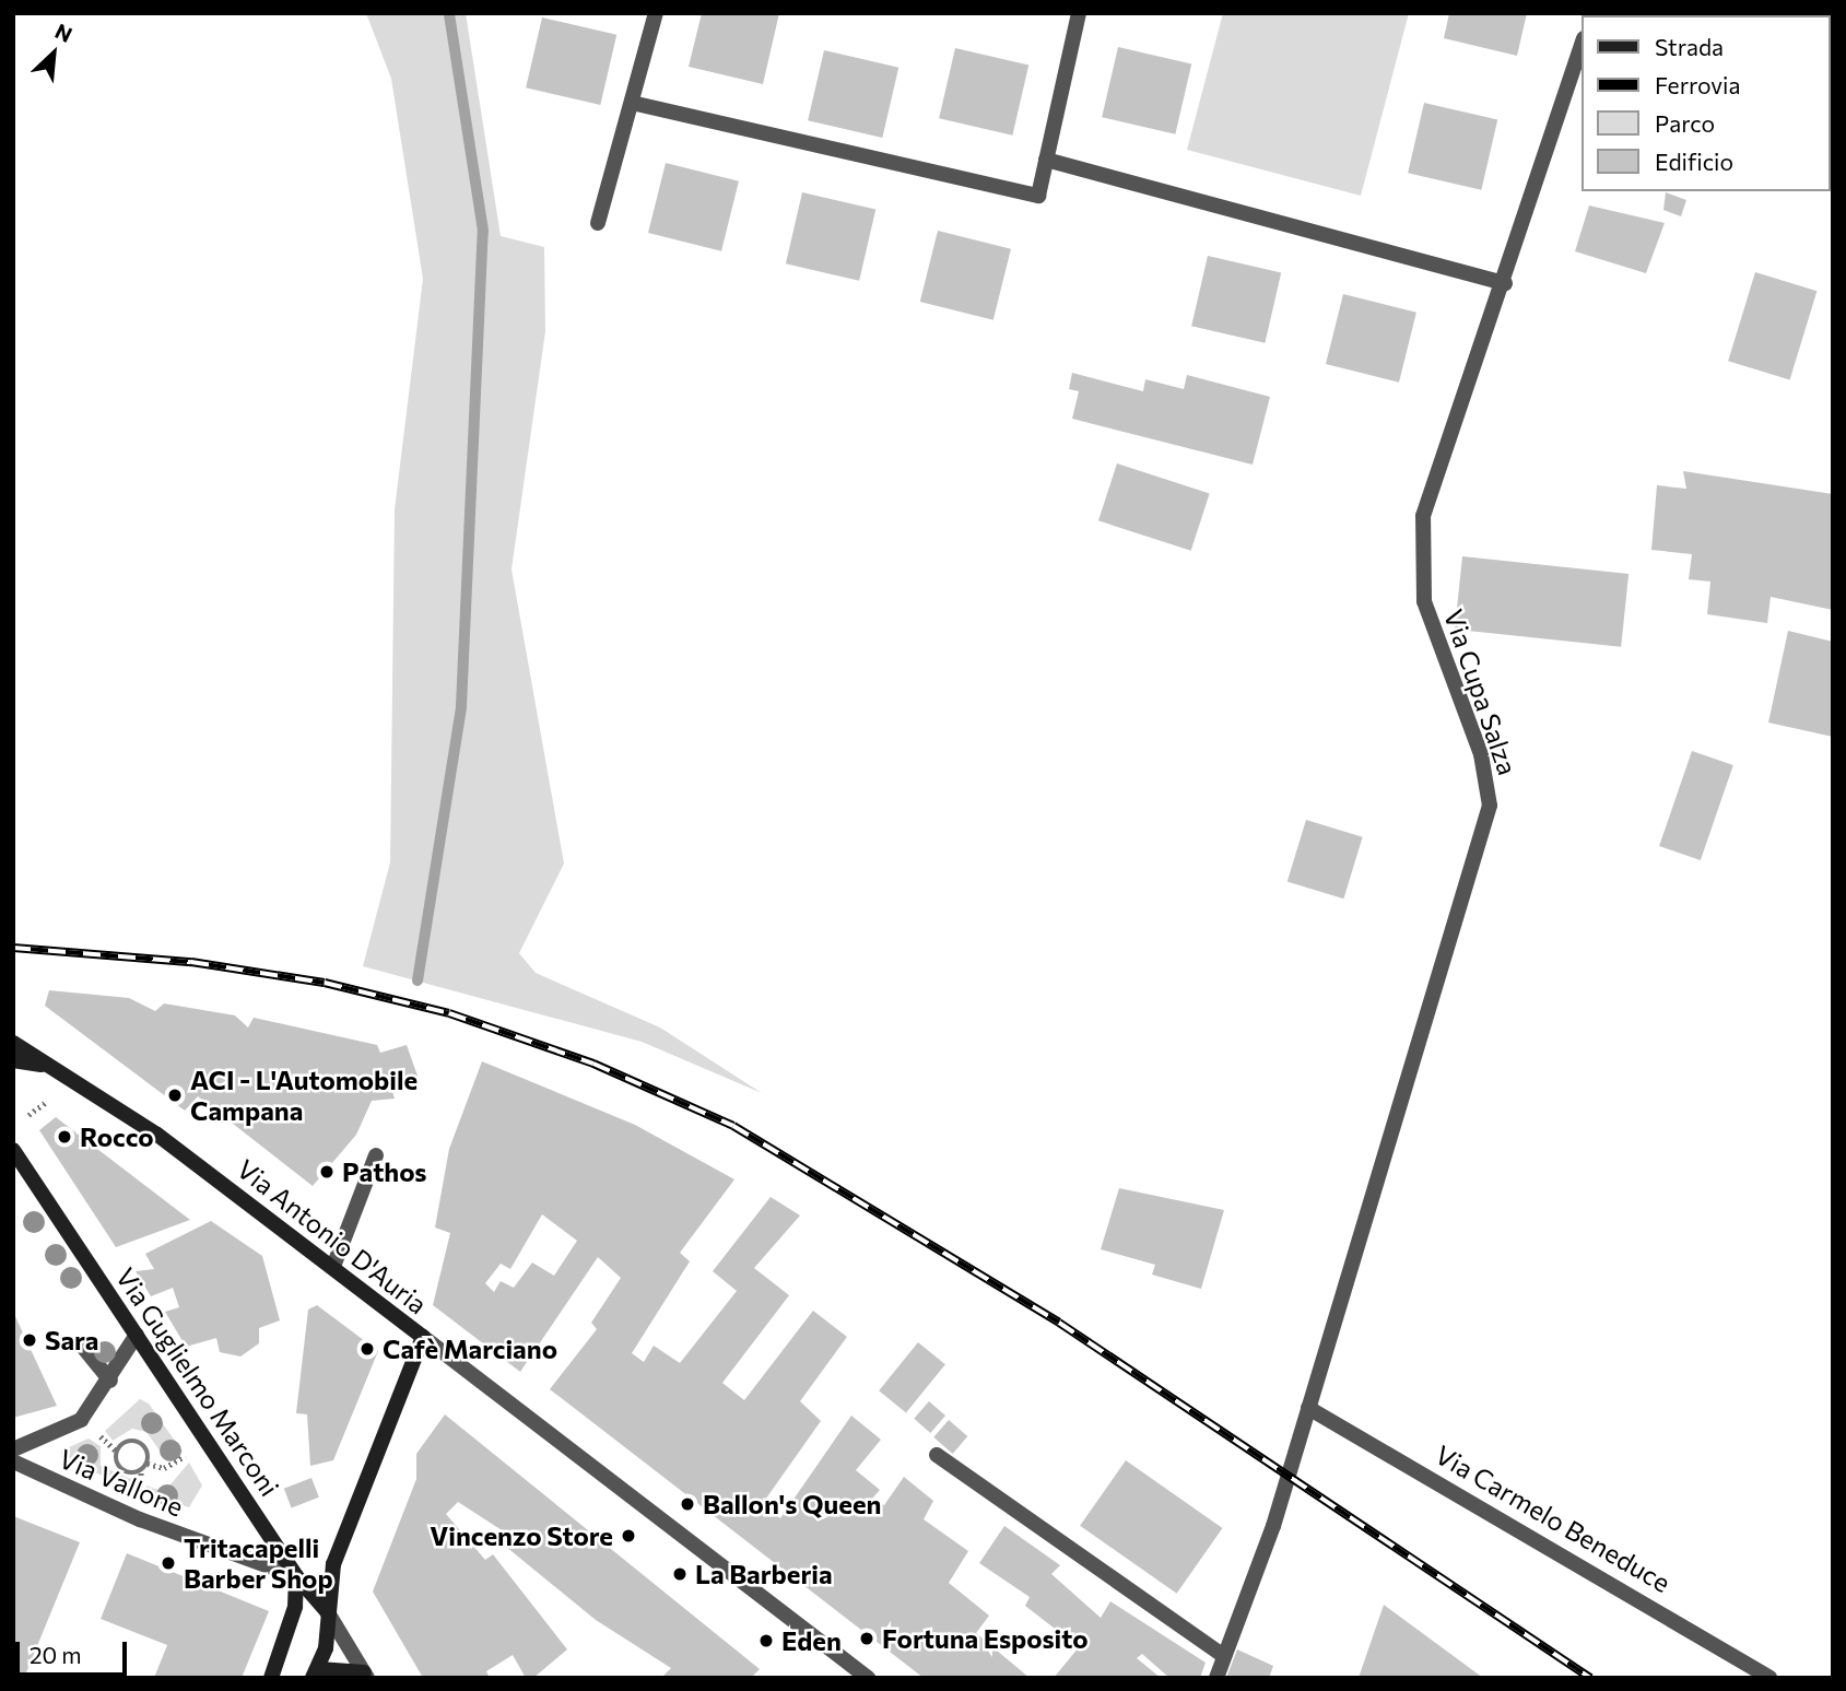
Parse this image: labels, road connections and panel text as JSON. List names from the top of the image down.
{
  "streets": {
    "street": [
      "Via Cupa Salza",
      "Via Antonio D'Auria",
      "Via Guglielmo Marconi",
      "Via Vallone",
      "Via Carmelo Beneduce"
    ]
  },
  "crossings": [
    ["Via Cupa Salza", "Via Carmelo Beneduce"],
    ["Via Guglielmo Marconi", "Via Vallone"]
  ],
  "places": [
    "ACI - L'Automobile Campana",
    "Rocco",
    "Pathos",
    "Sara",
    "Cafè Marciano",
    "Ballon's Queen",
    "Vincenzo Store",
    "Tritacapelli Barber Shop",
    "La Barberia",
    "Fortuna Esposito",
    "Eden"
  ],
  "legend": [
    "Strada",
    "Ferrovia",
    "Parco",
    "Edificio"
  ],
  "scale_bar": "20 m",
  "north": "top right"
}
